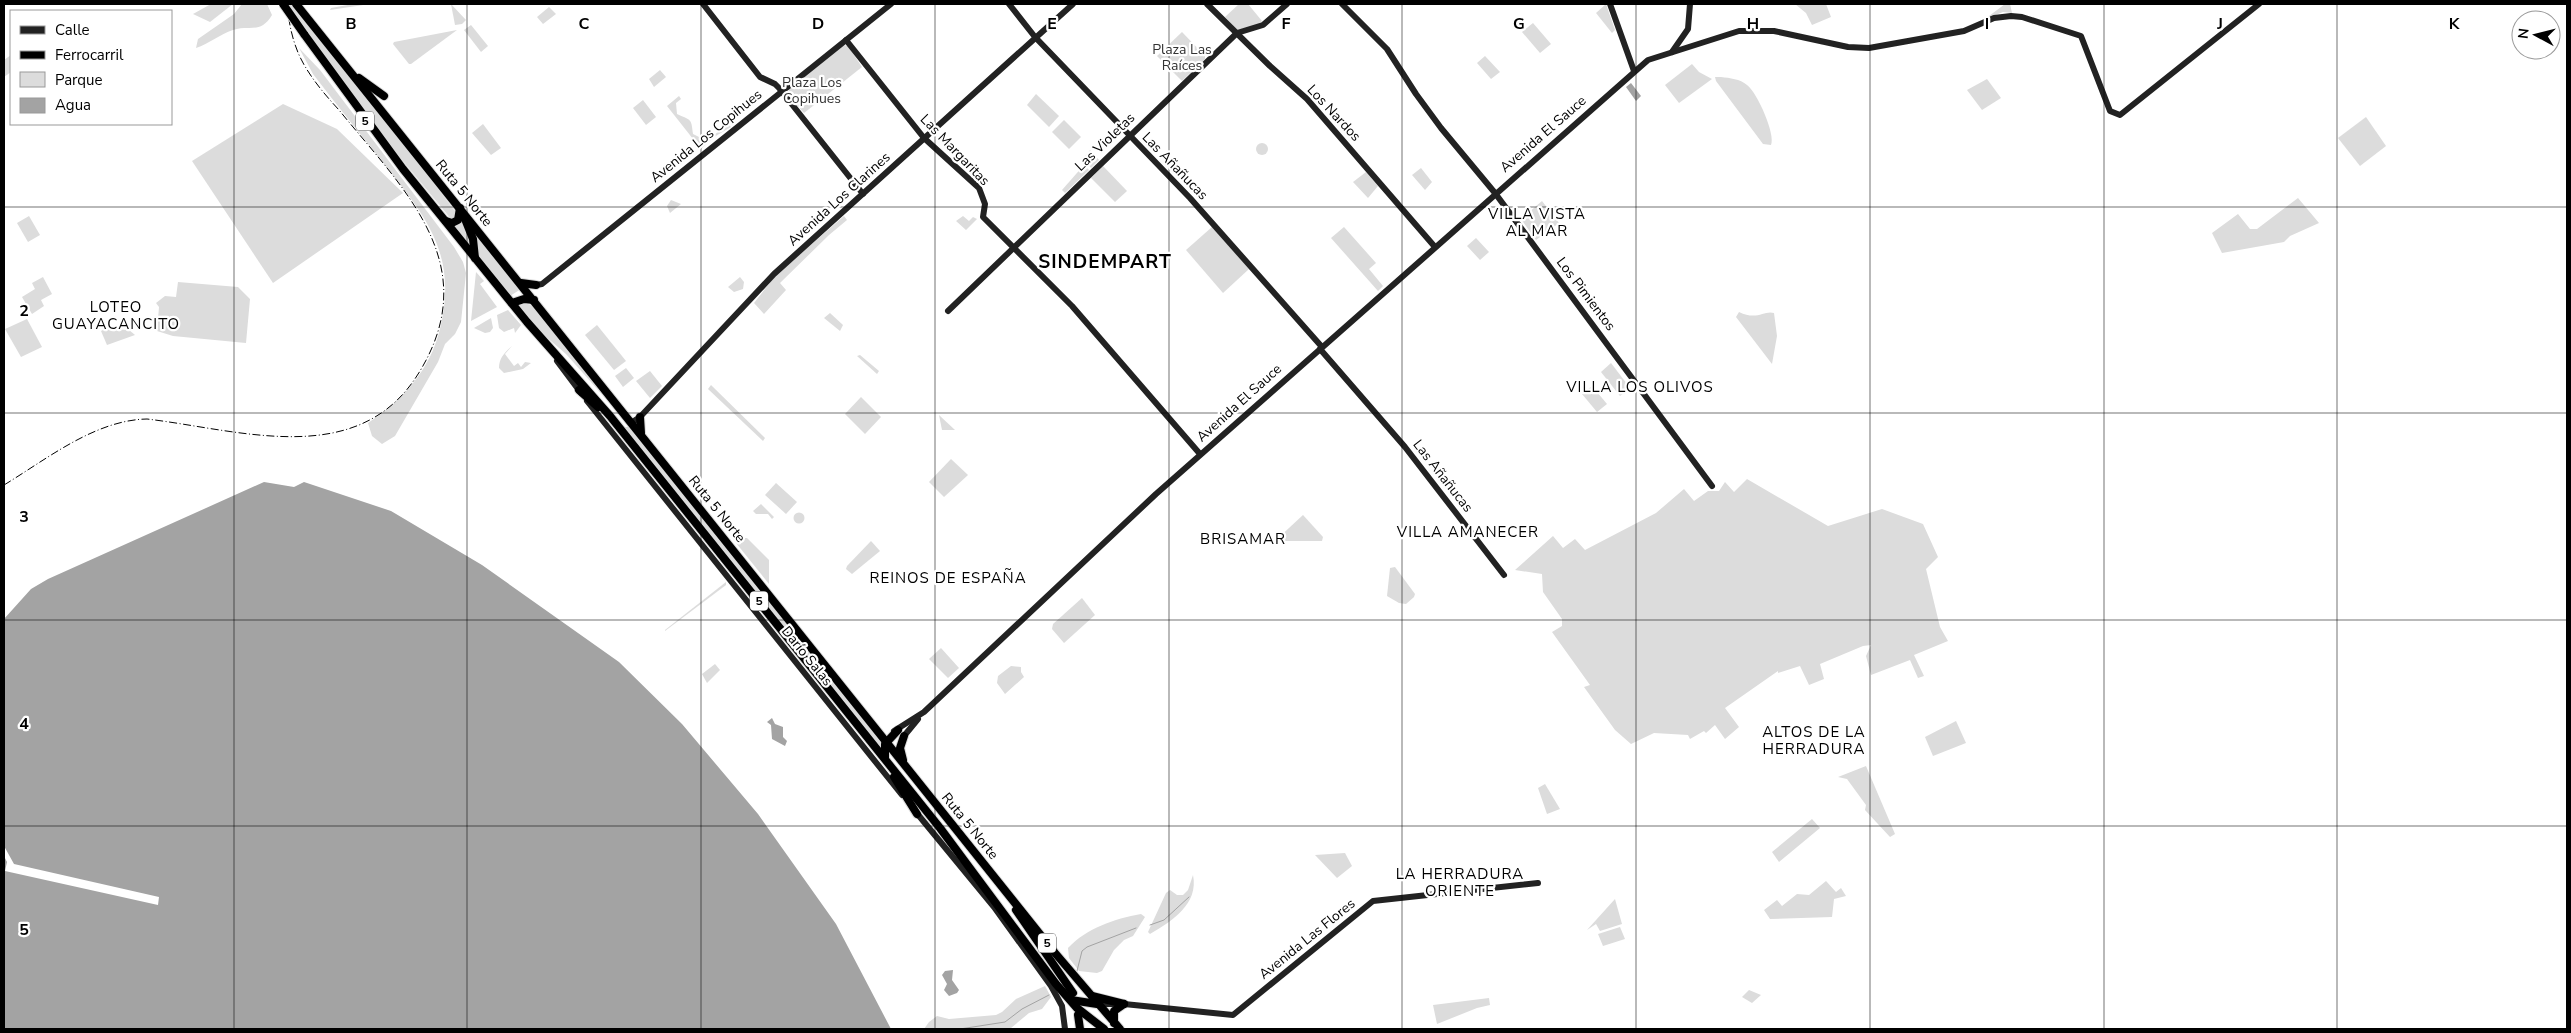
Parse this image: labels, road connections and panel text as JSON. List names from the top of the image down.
{
  "streets": {
    "highway": ["5", "Ruta 5 Norte"],
    "street": [
      "Los Nardos",
      "Avenida El Sauce",
      "Avenida Los Copihues",
      "Las Violetas",
      "Las Margaritas",
      "Las Añañucas",
      "Avenida Los Clarines",
      "Los Pimientos",
      "Darío Salas",
      "Avenida Las Flores"
    ]
  },
  "crossings": [
    ["Los Nardos", "Avenida El Sauce"],
    ["Los Nardos", "Las Violetas"],
    ["Avenida El Sauce", "Las Margaritas"],
    ["Avenida El Sauce", "Las Añañucas"],
    ["Avenida El Sauce", "Los Pimientos"],
    ["Avenida Los Copihues", "Las Margaritas"],
    ["Las Violetas", "Las Margaritas"],
    ["Las Violetas", "Las Añañucas"],
    ["Las Margaritas", "Avenida Los Clarines"],
    ["Las Añañucas", "Avenida Los Clarines"],
    ["Ruta 5 Norte", "Avenida Los Clarines"],
    ["Ruta 5 Norte", "Darío Salas"],
    ["Ruta 5 Norte", "Avenida Las Flores"]
  ],
  "districts": [
    "VILLA VISTA AL MAR",
    "SINDEMPART",
    "LOTEO GUAYACANCITO",
    "VILLA LOS OLIVOS",
    "VILLA AMANECER",
    "BRISAMAR",
    "REINOS DE ESPAÑA",
    "ALTOS DE LA HERRADURA",
    "LA HERRADURA ORIENTE"
  ],
  "parks": ["Plaza Las Raíces", "Plaza Los Copihues"],
  "legend": [
    "Calle",
    "Ferrocarril",
    "Parque",
    "Agua"
  ],
  "north": "left",
  "grid": {
    "columns": [
      "B",
      "C",
      "D",
      "E",
      "F",
      "G",
      "H",
      "I",
      "J",
      "K"
    ],
    "rows": [
      "2",
      "3",
      "4",
      "5"
    ]
  }
}
